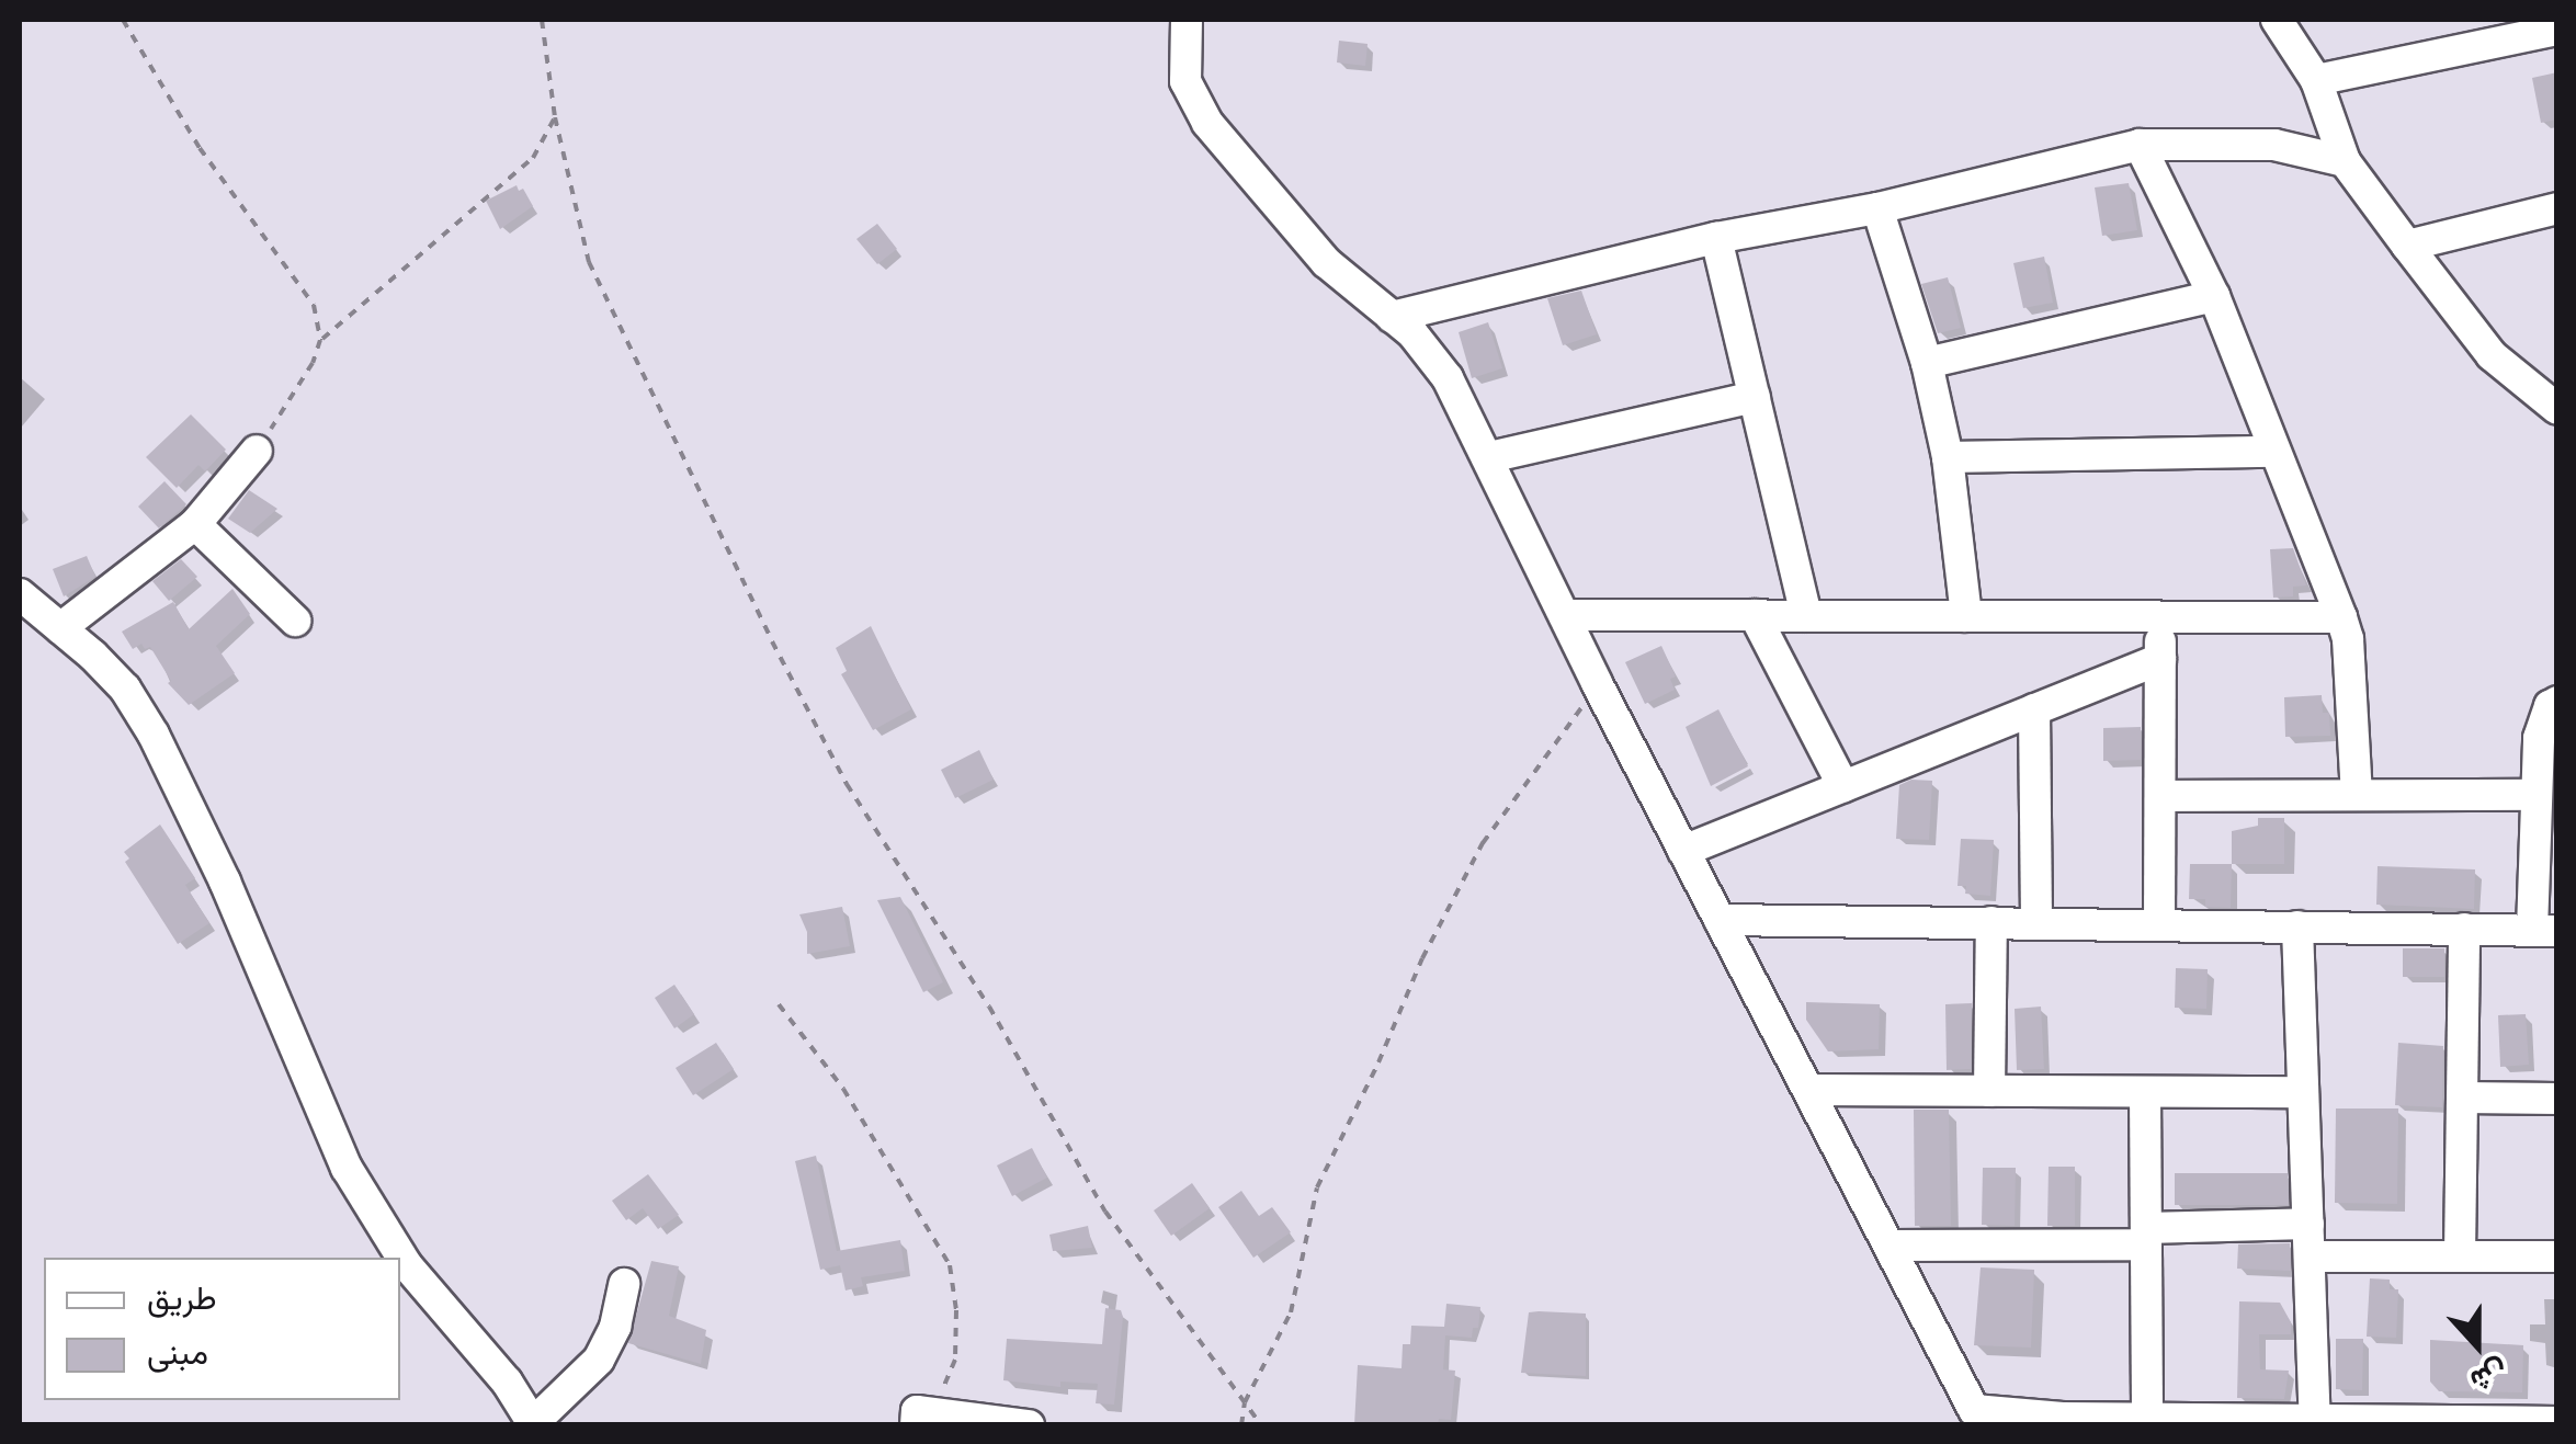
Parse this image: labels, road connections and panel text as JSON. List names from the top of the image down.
{
  "legend": ["طريق", "مبنى"],
  "north": "bottom"
}
